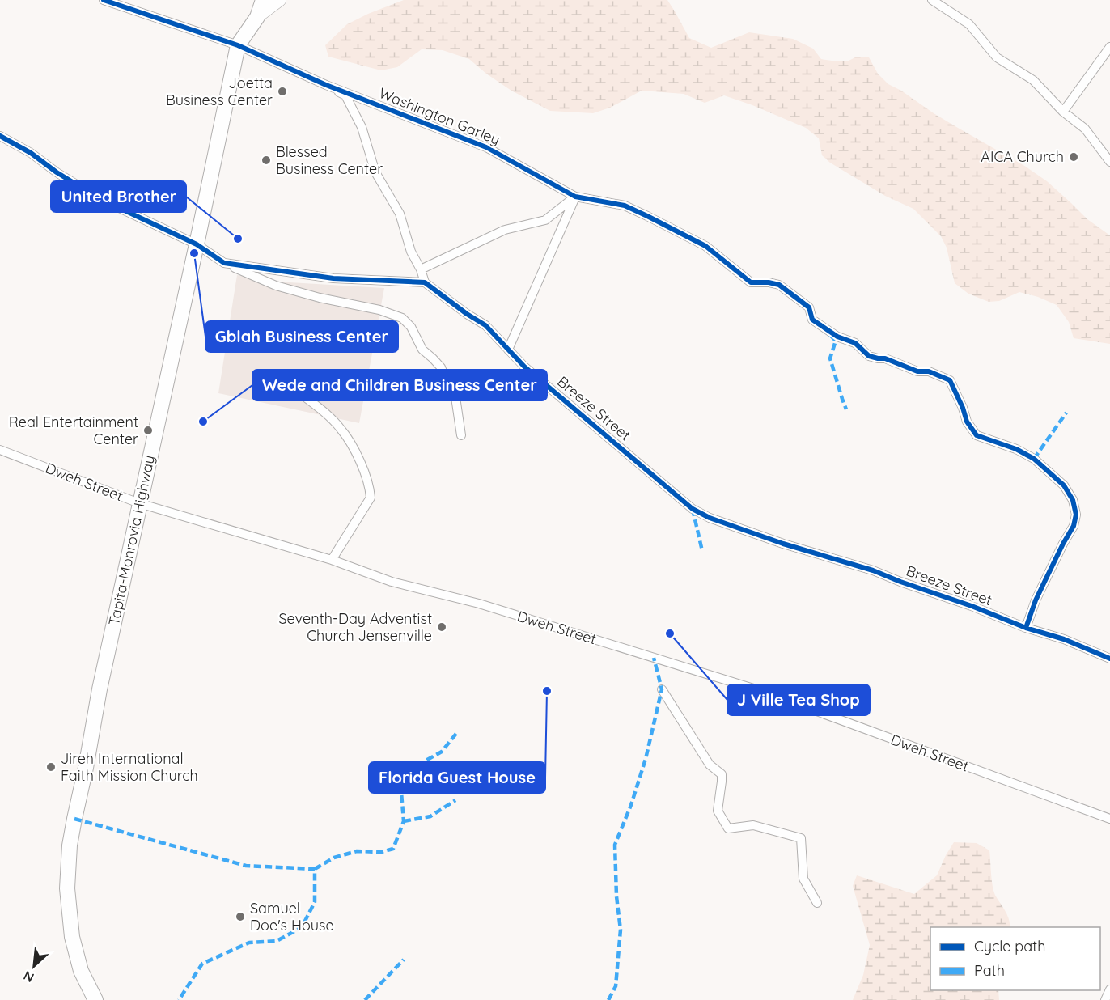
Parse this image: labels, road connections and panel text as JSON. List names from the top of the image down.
{
  "streets": {
    "highway": ["Tapita-Monrovia Highway"],
    "street": ["Washington Garley", "Breeze Street", "Dweh Street"]
  },
  "crossings": [
    ["Washington Garley", "Breeze Street"],
    ["Washington Garley", "Tapita-Monrovia Highway"],
    ["Dweh Street", "Tapita-Monrovia Highway"]
  ],
  "places": [
    "Joetta Business Center",
    "AICA Church",
    "Blessed Business Center",
    "United Brother",
    "Gblah Business Center",
    "Wede and Children Business Center",
    "Real Entertainment Center",
    "Seventh-Day Adventist Church Jensenville",
    "J Ville Tea Shop",
    "Florida Guest House",
    "Jireh International Faith Mission Church",
    "Samuel Doe's House"
  ],
  "legend": ["Cycle path", "Path"],
  "north": "bottom left"
}
